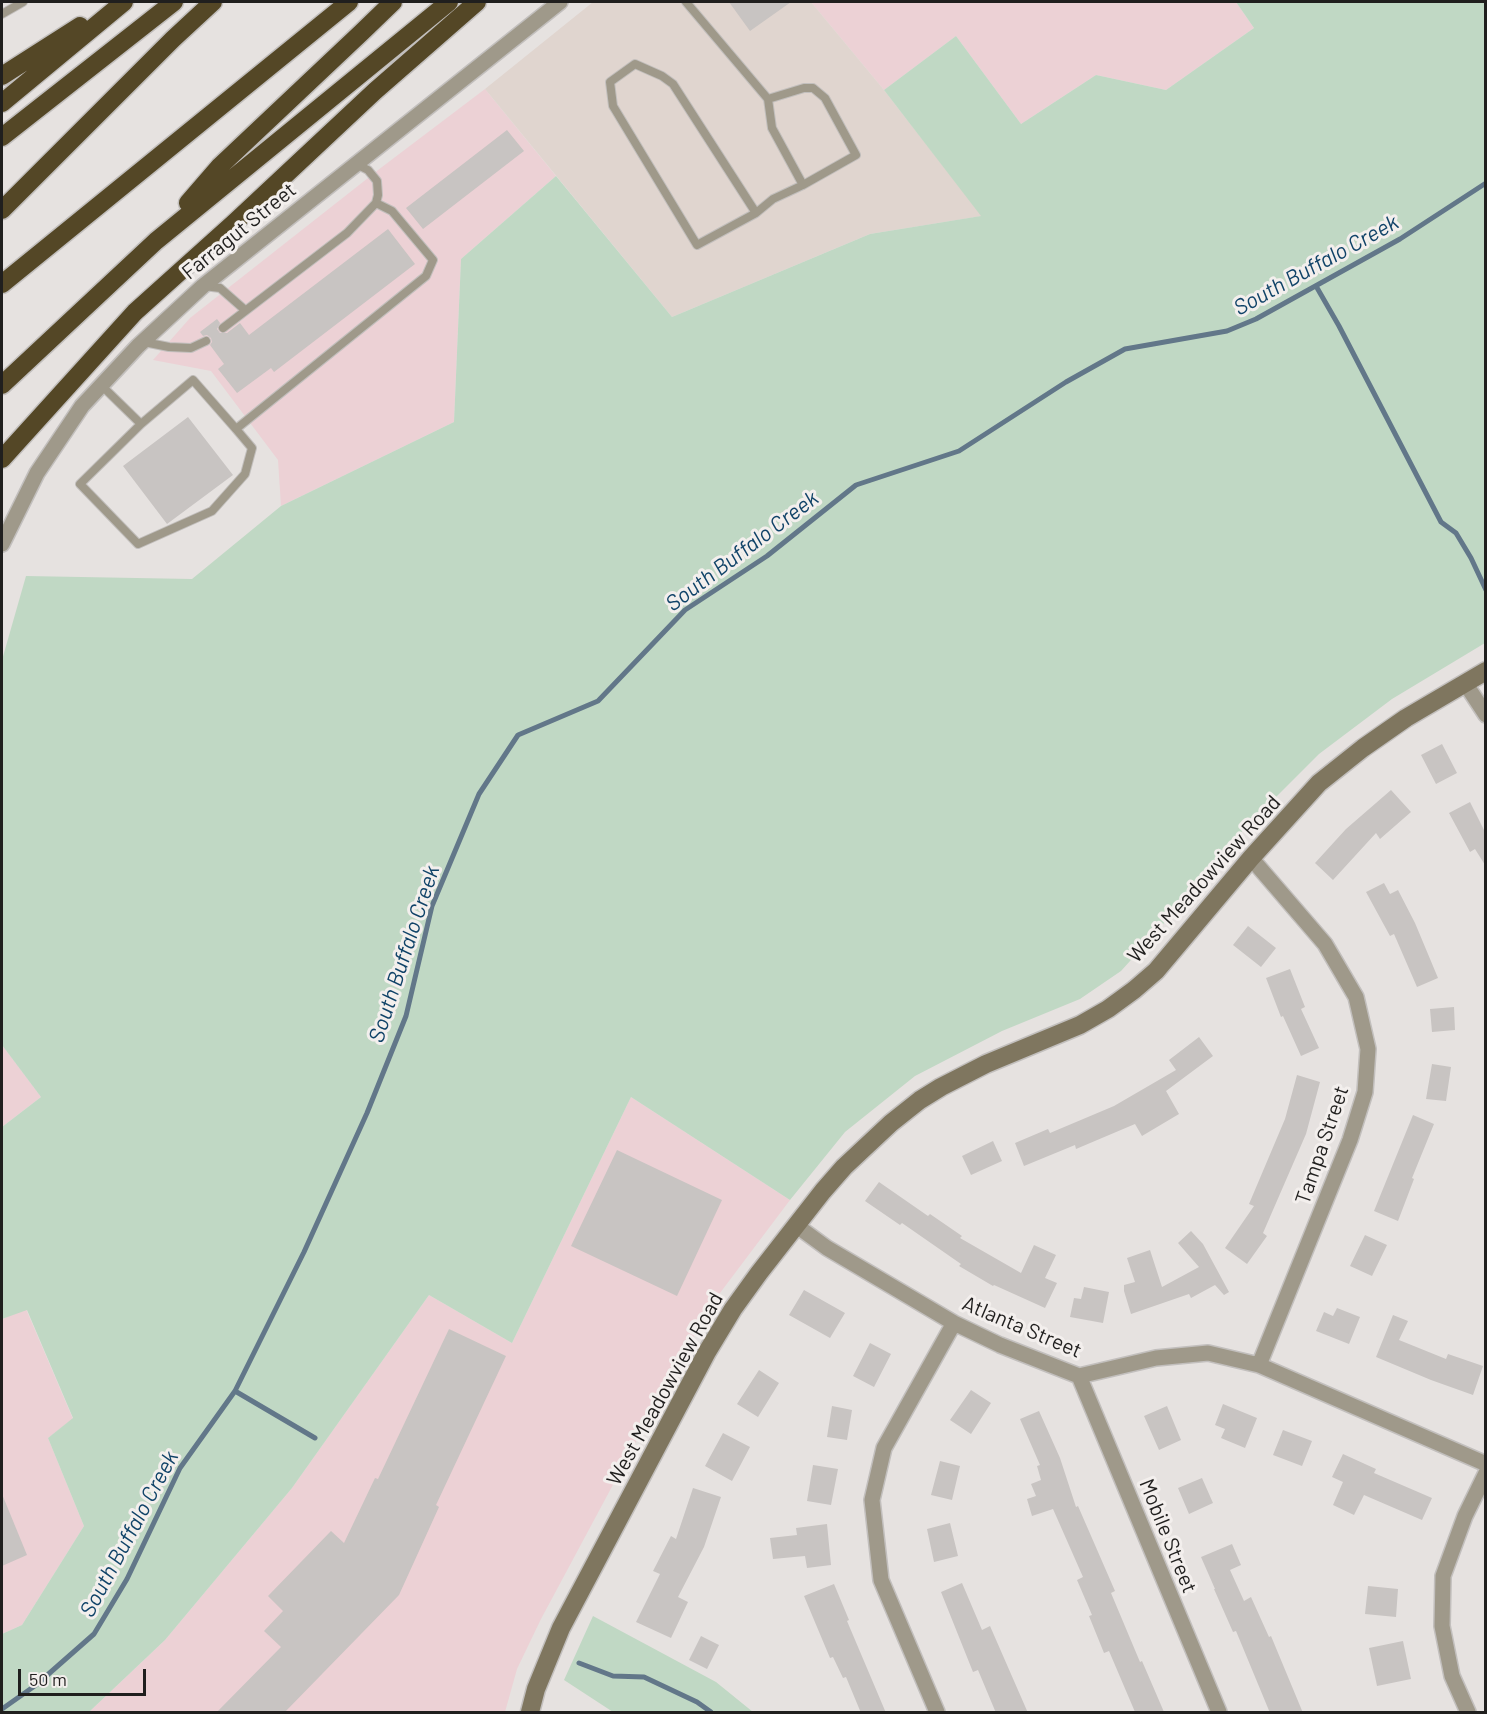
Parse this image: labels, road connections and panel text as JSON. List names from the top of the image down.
{
  "streets": {
    "street": [
      "Farragut Street",
      "West Meadowview Road",
      "Tampa Street",
      "Atlanta Street",
      "Mobile Street"
    ]
  },
  "crossings": [
    ["West Meadowview Road", "Tampa Street"],
    ["West Meadowview Road", "Atlanta Street"],
    ["Tampa Street", "Atlanta Street"],
    ["Atlanta Street", "Mobile Street"]
  ],
  "water": ["South Buffalo Creek"],
  "scale_bar": "50 m"
}
